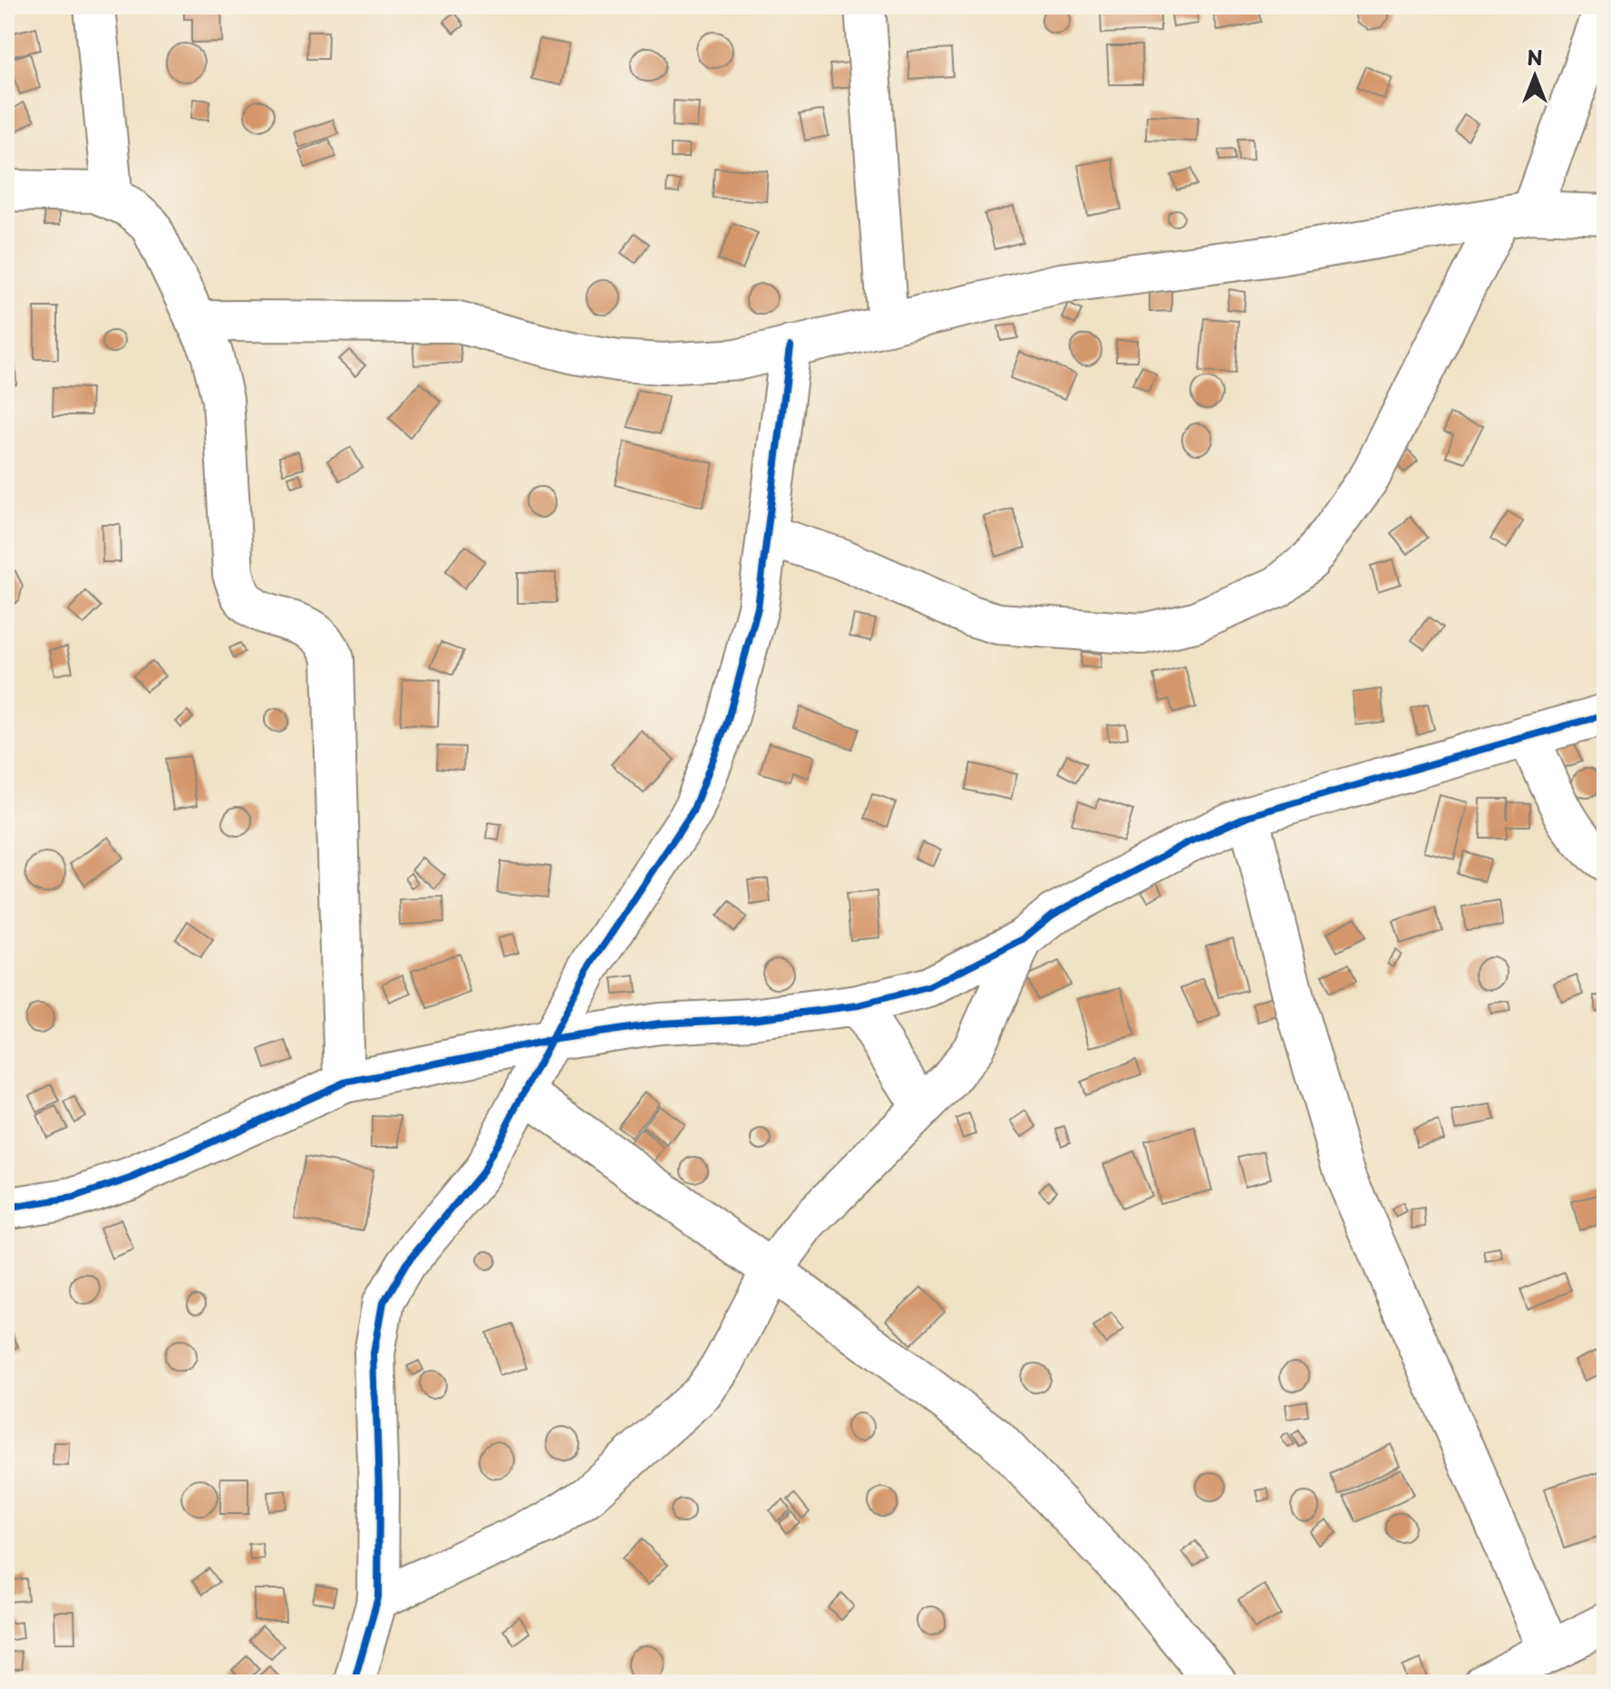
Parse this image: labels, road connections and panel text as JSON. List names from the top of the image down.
{
  "north": "top"
}
